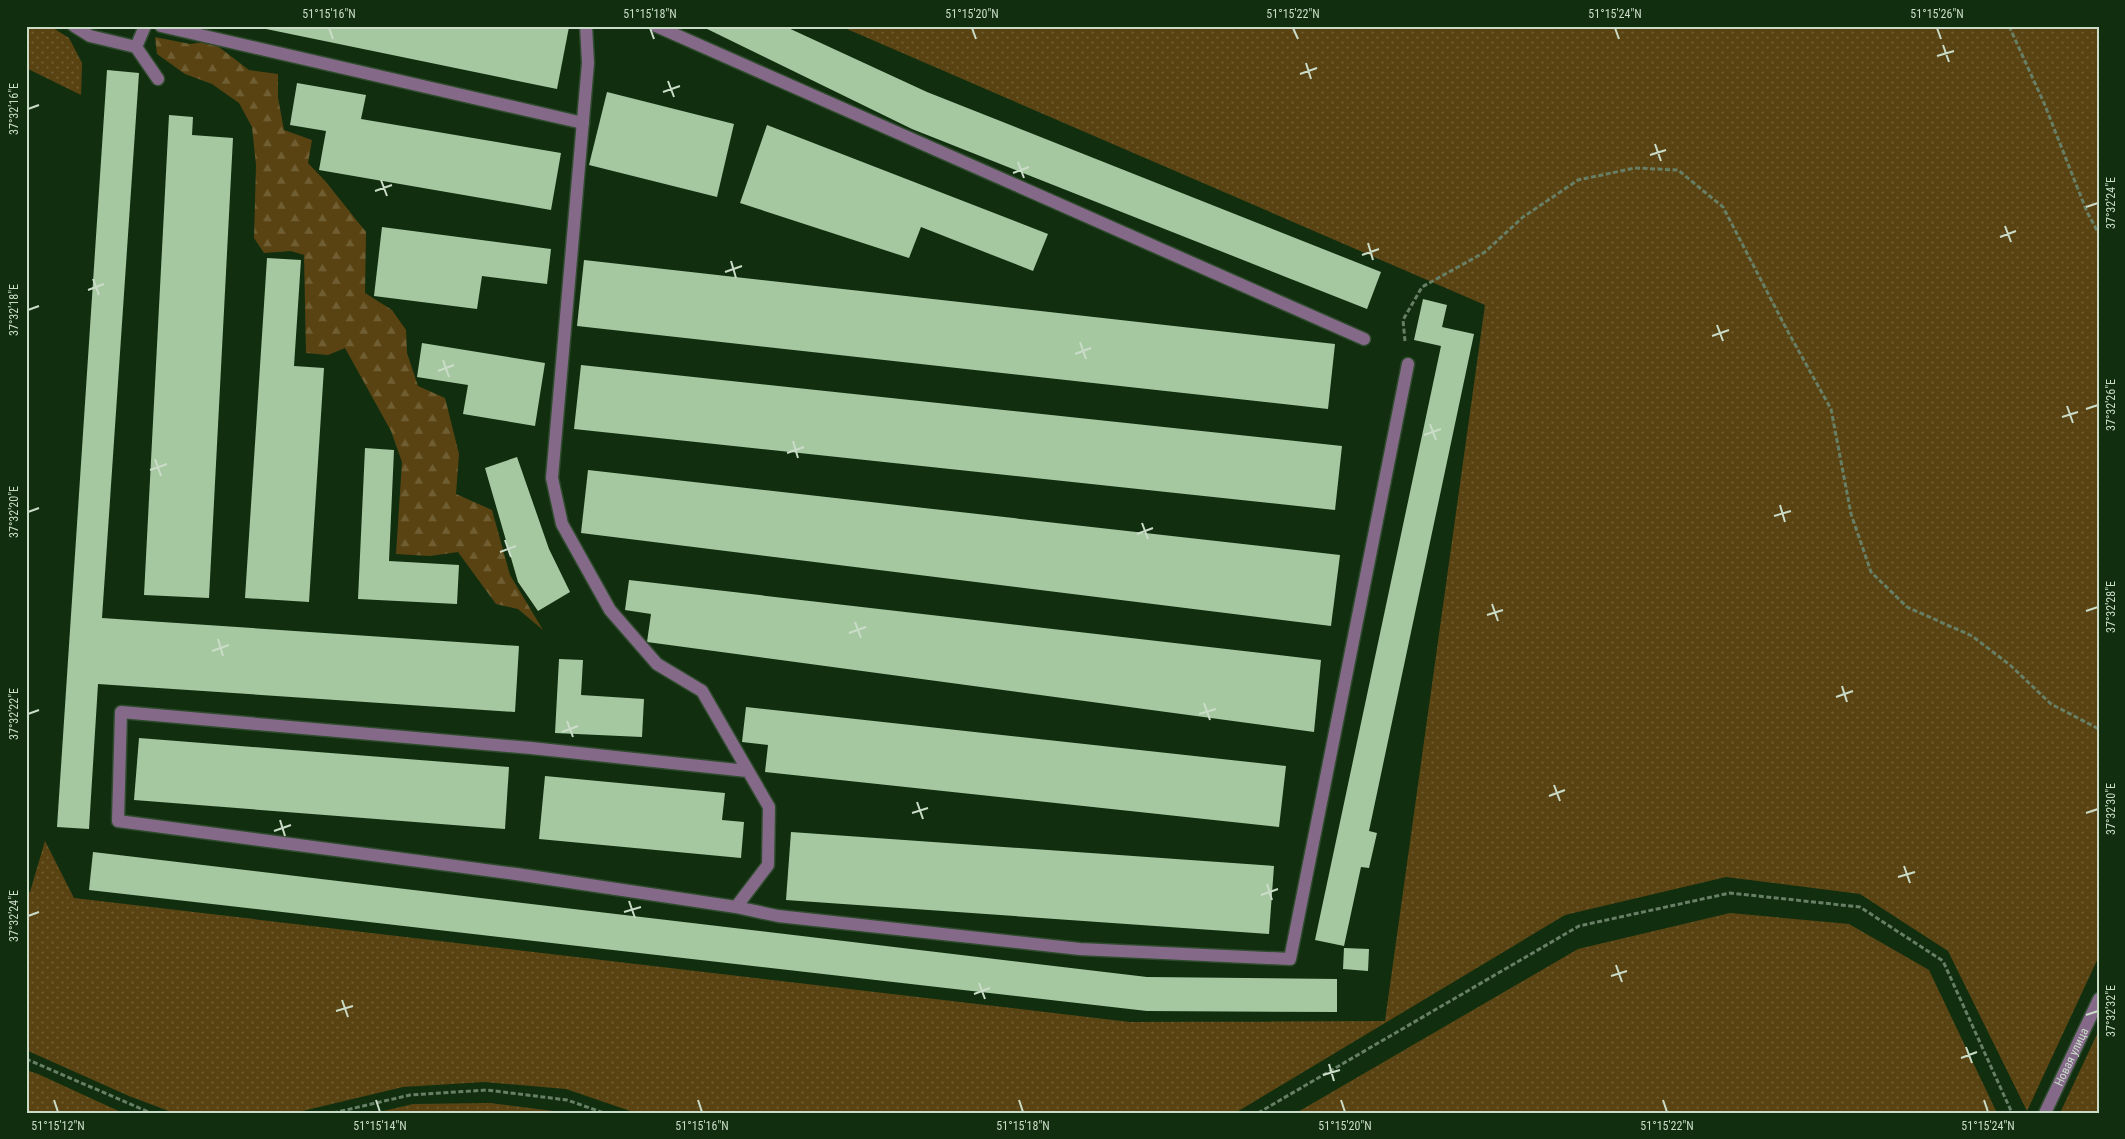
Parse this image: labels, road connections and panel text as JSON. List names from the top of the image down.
{
  "streets": {
    "street": ["Новая улица"]
  },
  "coordinates": [
    "51°15'16\"N",
    "51°15'18\"N",
    "51°15'20\"N",
    "51°15'22\"N",
    "51°15'24\"N",
    "51°15'26\"N",
    "37°32'16\"E",
    "37°32'24\"E",
    "37°32'18\"E",
    "37°32'26\"E",
    "37°32'20\"E",
    "37°32'28\"E",
    "37°32'22\"E",
    "37°32'30\"E",
    "37°32'32\"E",
    "51°15'12\"N",
    "51°15'14\"N"
  ]
}
